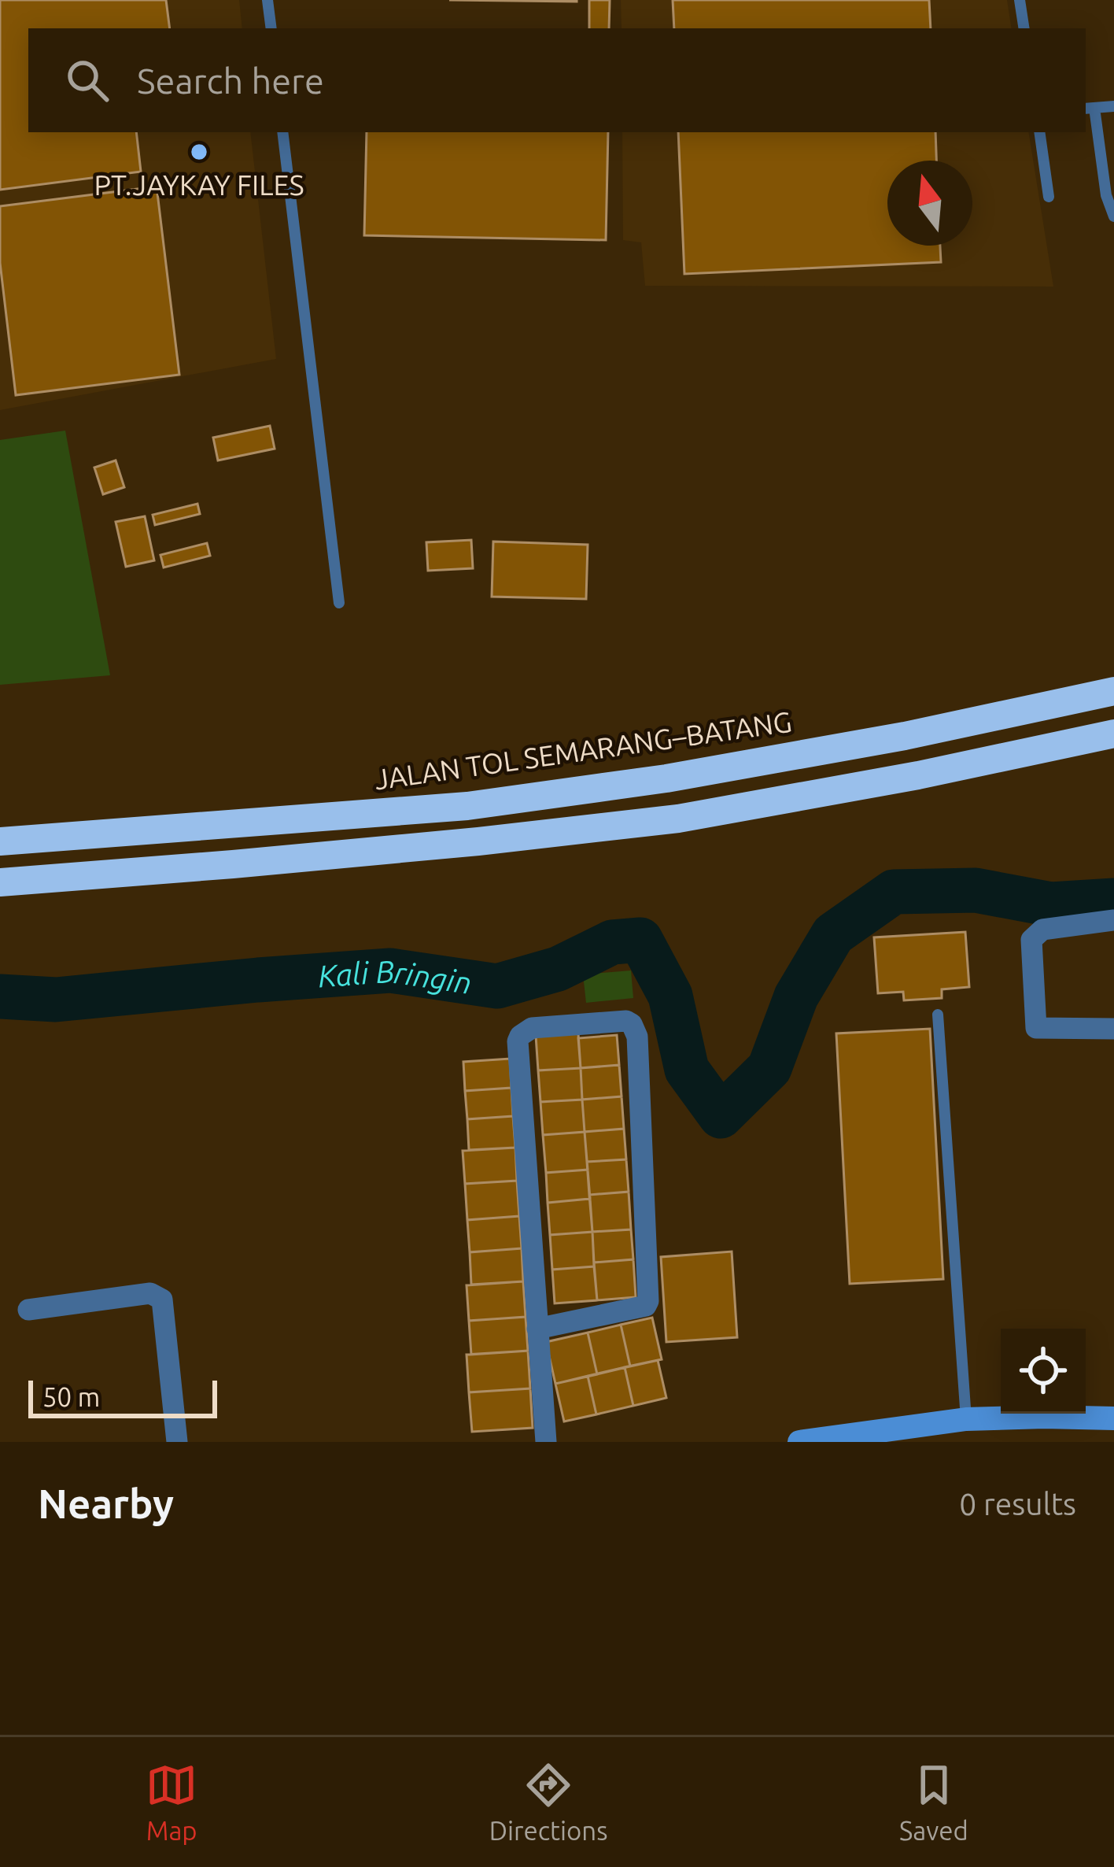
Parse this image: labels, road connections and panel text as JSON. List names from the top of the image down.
{
  "streets": {
    "highway": ["JALAN TOL SEMARANG–BATANG"]
  },
  "water": ["Kali Bringin"],
  "places": ["PT.JAYKAY FILES"],
  "scale_bar": "50 m",
  "north": "top",
  "page": {
    "search": "Search here",
    "scale": "50 m",
    "heading": ["Nearby", "0 results"],
    "nav": ["Map", "Directions", "Saved"]
  }
}
